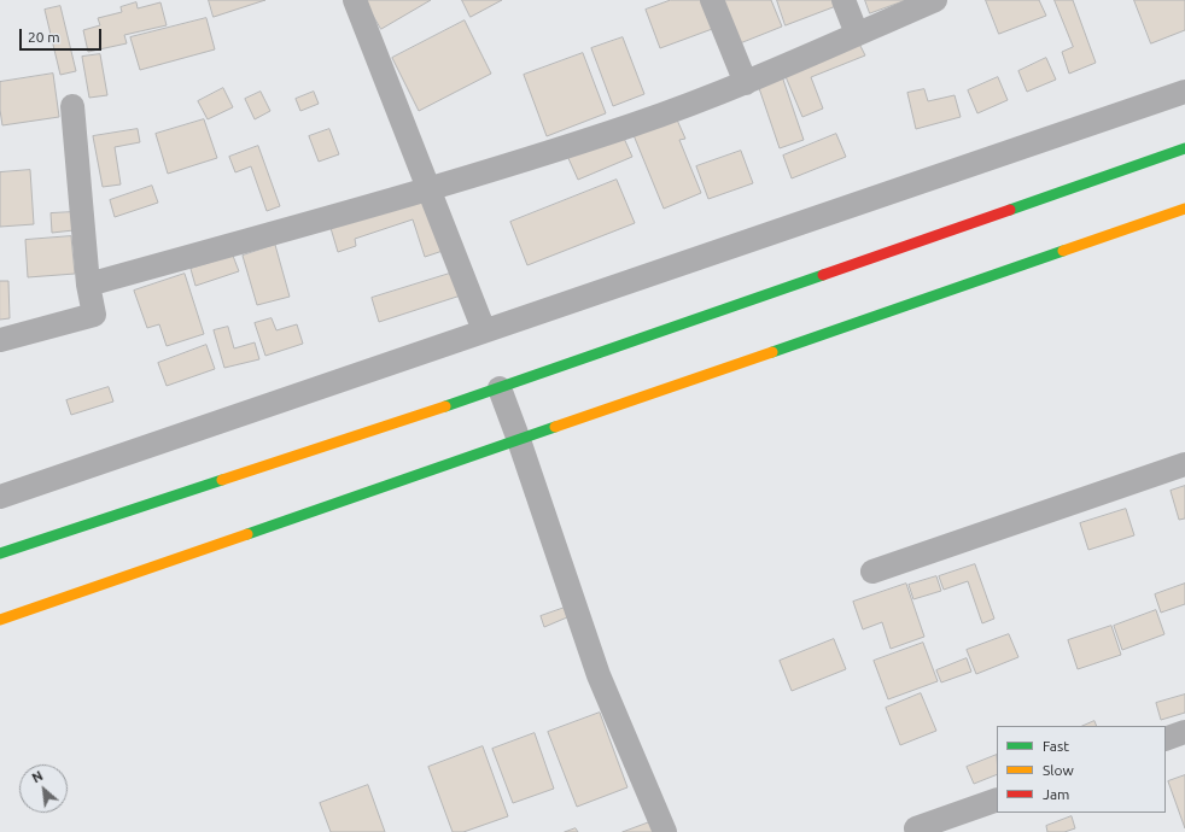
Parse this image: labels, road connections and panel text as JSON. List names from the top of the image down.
{
  "legend": ["Fast", "Slow", "Jam"],
  "scale_bar": "20 m",
  "north": "top left"
}
